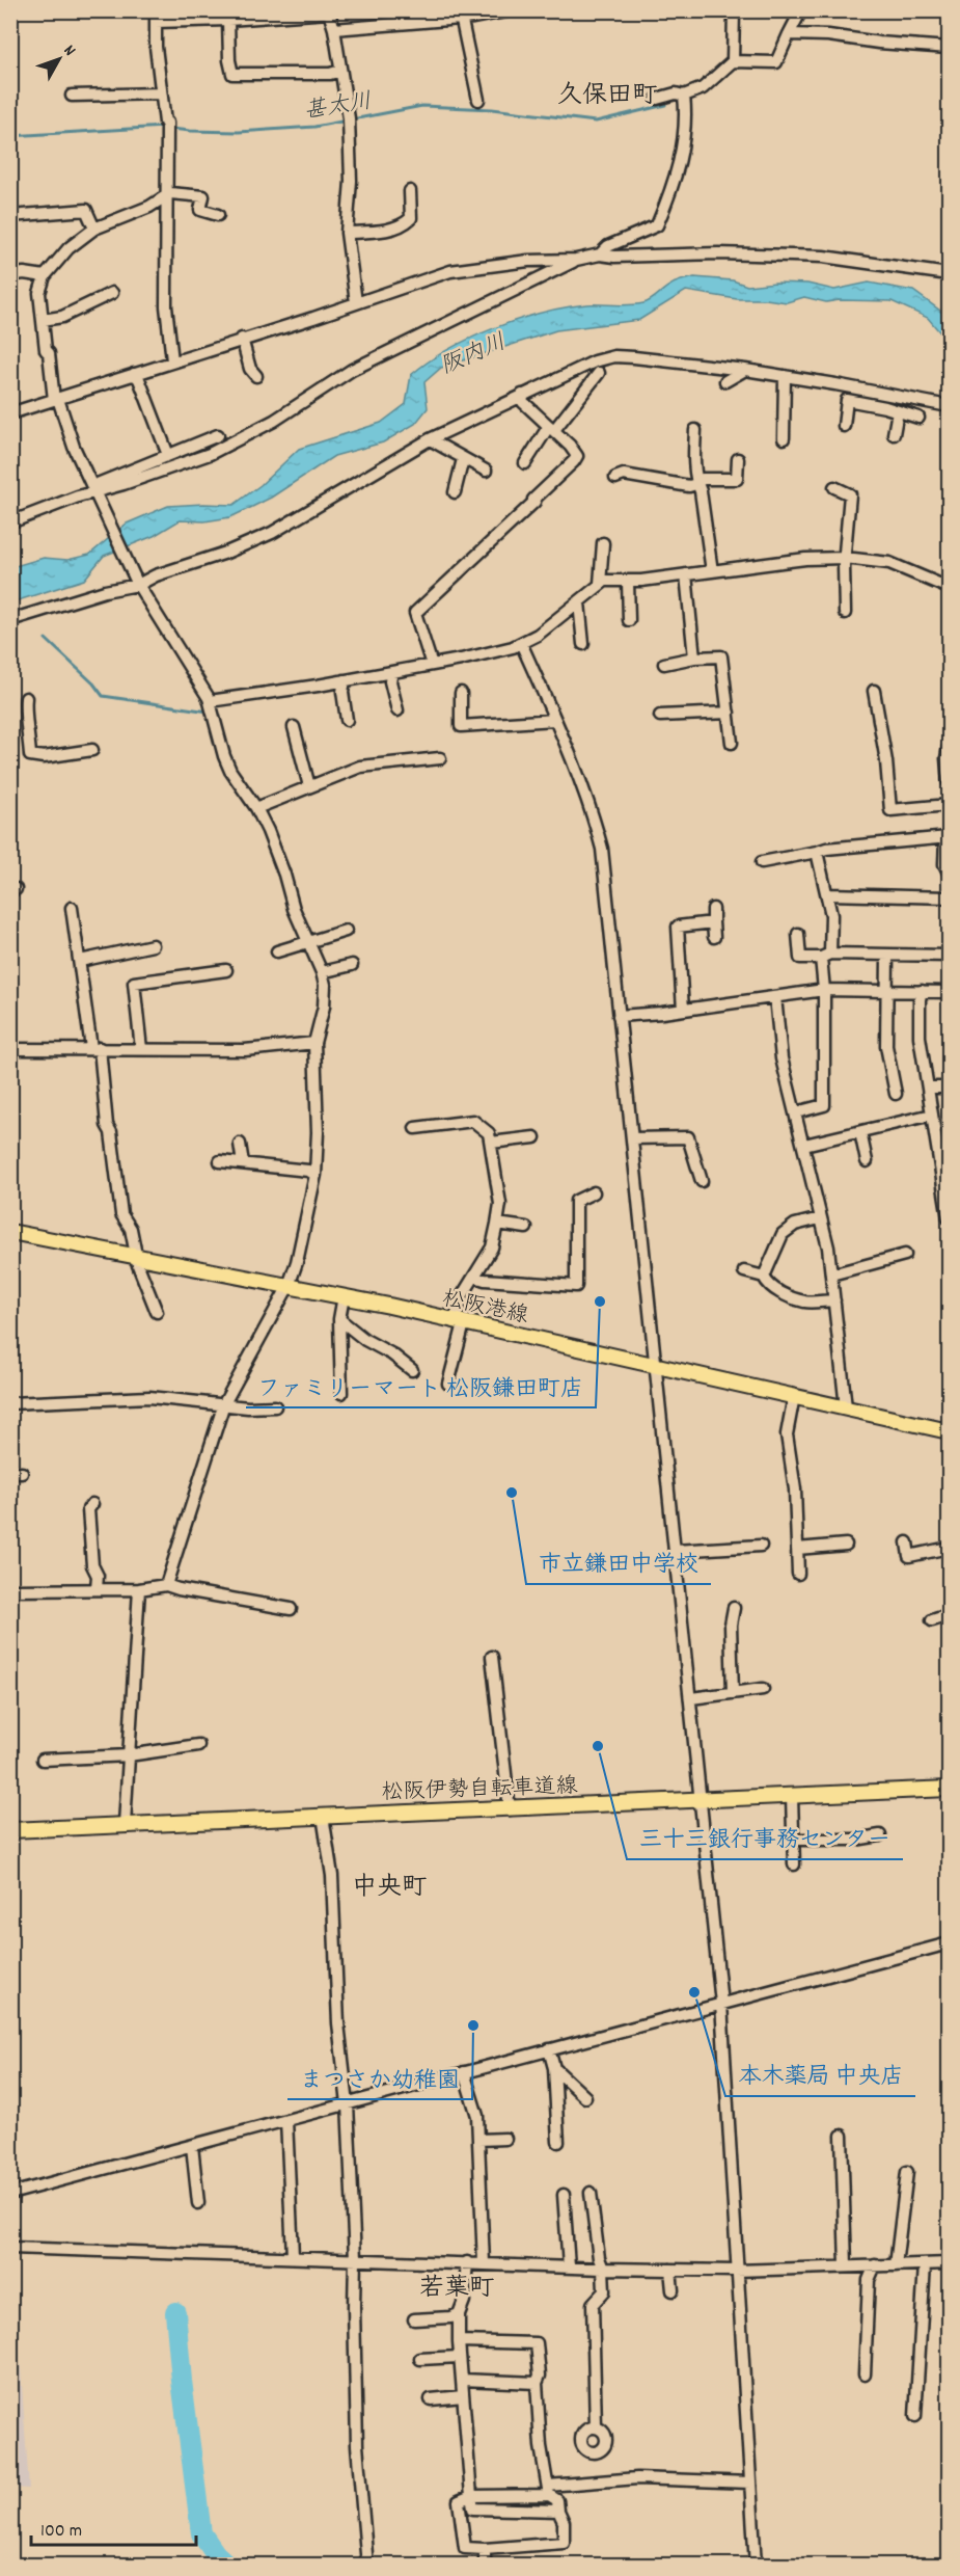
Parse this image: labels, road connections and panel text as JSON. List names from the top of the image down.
{
  "streets": {
    "main road": ["松阪港線", "松阪伊勢自転車道線"]
  },
  "districts": ["久保田町", "中央町", "若葉町"],
  "water": ["甚太川", "阪内川"],
  "places": [
    "ファミリーマート 松阪鎌田町店",
    "市立鎌田中学校",
    "三十三銀行事務センター",
    "本木薬局 中央店",
    "まつさか幼稚園"
  ],
  "scale_bar": "100 m",
  "north": "top right"
}
